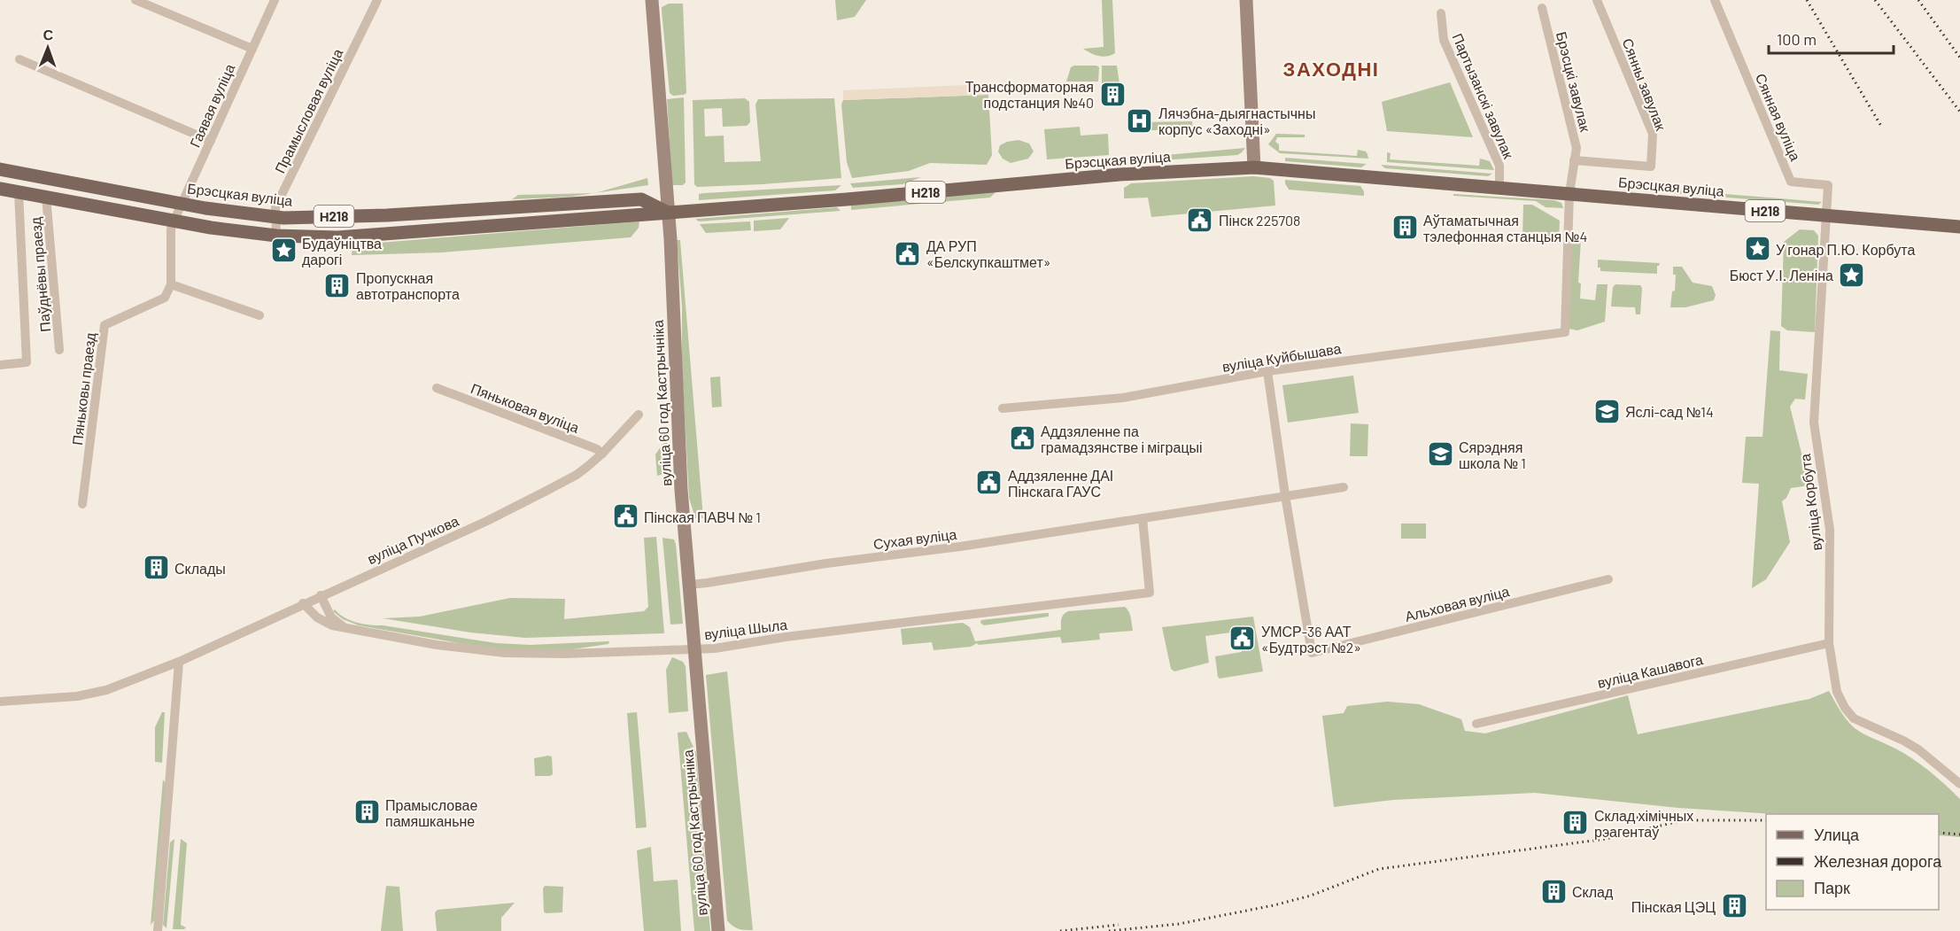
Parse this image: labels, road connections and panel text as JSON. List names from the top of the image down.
{
  "streets": {
    "main road": ["Брэсцкая вуліца", "Н218"],
    "street": [
      "Брэсцкі завулак",
      "Сянны завулак",
      "Партызанскі завулак",
      "Гаявая вуліца",
      "Прамысловая вуліца",
      "Сянная вуліца",
      "Паўднёвы праезд",
      "вуліца Куйбышава",
      "Пяньковы праезд",
      "вуліца 60 год Кастрычніка",
      "Пяньковая вуліца",
      "вуліца Корбута",
      "Сухая вуліца",
      "вуліца Пучкова",
      "Альховая вуліца",
      "вуліца Шыла",
      "вуліца Кашавога"
    ]
  },
  "crossings": [
    ["Брэсцкі завулак", "Сянны завулак"],
    ["Брэсцкі завулак", "Брэсцкая вуліца"],
    ["Брэсцкі завулак", "вуліца Куйбышава"],
    ["Партызанскі завулак", "Брэсцкая вуліца"],
    ["Гаявая вуліца", "Брэсцкая вуліца"],
    ["Прамысловая вуліца", "Брэсцкая вуліца"],
    ["Сянная вуліца", "Брэсцкая вуліца"],
    ["Сянная вуліца", "вуліца Корбута"],
    ["Брэсцкая вуліца", "Паўднёвы праезд"],
    ["Брэсцкая вуліца", "вуліца Куйбышава"],
    ["Брэсцкая вуліца", "вуліца 60 год Кастрычніка"],
    ["Брэсцкая вуліца", "вуліца Корбута"],
    ["вуліца 60 год Кастрычніка", "Сухая вуліца"],
    ["вуліца 60 год Кастрычніка", "вуліца Шыла"],
    ["Пяньковая вуліца", "вуліца Пучкова"],
    ["вуліца Корбута", "вуліца Кашавога"],
    ["Сухая вуліца", "Альховая вуліца"],
    ["Сухая вуліца", "вуліца Шыла"],
    ["вуліца Пучкова", "вуліца Шыла"]
  ],
  "districts": ["ЗАХОДНІ"],
  "places": {
    "building": [
      "Трансформаторная подстанция №40",
      "Аўтаматычная тэлефонная станцыя №4",
      "Пропускная автотранспорта",
      "Склады",
      "Прамысловае памяшканьне",
      "Склад хімічных рэагентаў",
      "Склад",
      "Пінская ЦЭЦ"
    ],
    "hospital": ["Лячэбна-дыягнастычны корпус «Заходні»"],
    "public building": [
      "Пінск 225708",
      "ДА РУП «Белскупкаштмет»",
      "Аддзяленне па грамадзянстве і міграцыі",
      "Аддзяленне ДАІ Пінскага ГАУС",
      "Пінская ПАВЧ № 1",
      "УМСР-36 ААТ «Будтрэст №2»"
    ],
    "place": ["У гонар П.Ю. Корбута", "Будаўніцтва дарогі", "Бюст У.І. Леніна"],
    "school or university": ["Яслі-сад №14", "Сярэдняя школа № 1"]
  },
  "legend": ["Улица", "Железная дорога", "Парк"],
  "scale_bar": "100 m",
  "north": "top"
}
